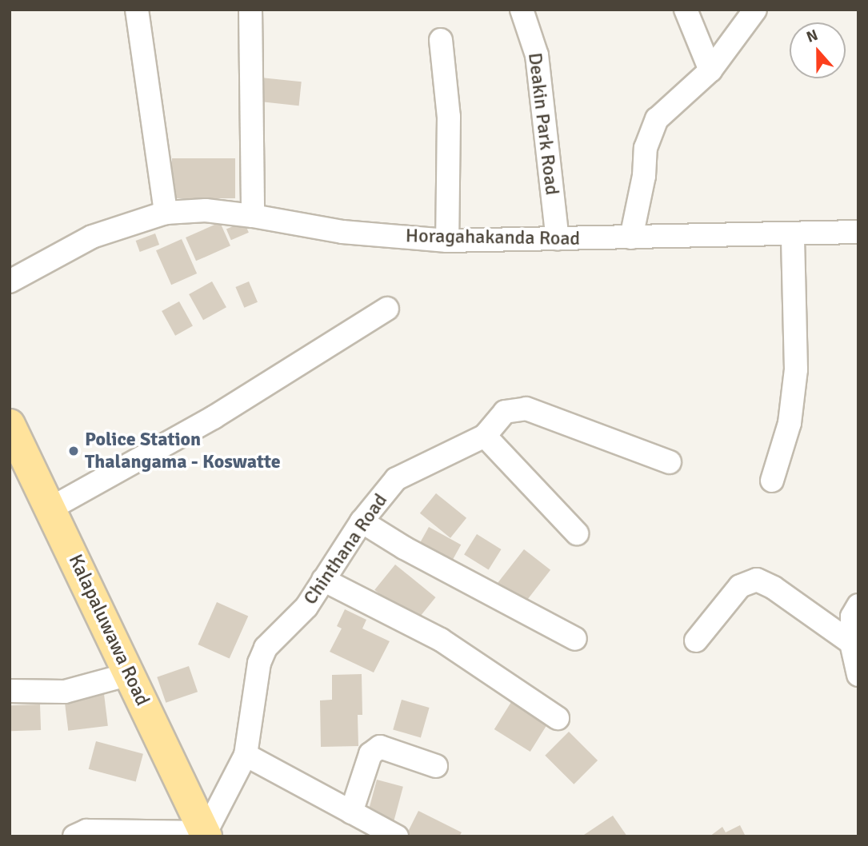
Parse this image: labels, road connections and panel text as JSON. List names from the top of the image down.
{
  "streets": {
    "main road": ["Kalapaluwawa Road"],
    "street": ["Deakin Park Road", "Horagahakanda Road", "Chinthana Road"]
  },
  "crossings": [
    ["Deakin Park Road", "Horagahakanda Road"],
    ["Chinthana Road", "Kalapaluwawa Road"]
  ],
  "places": ["Police Station Thalangama - Koswatte"],
  "north": "top"
}
